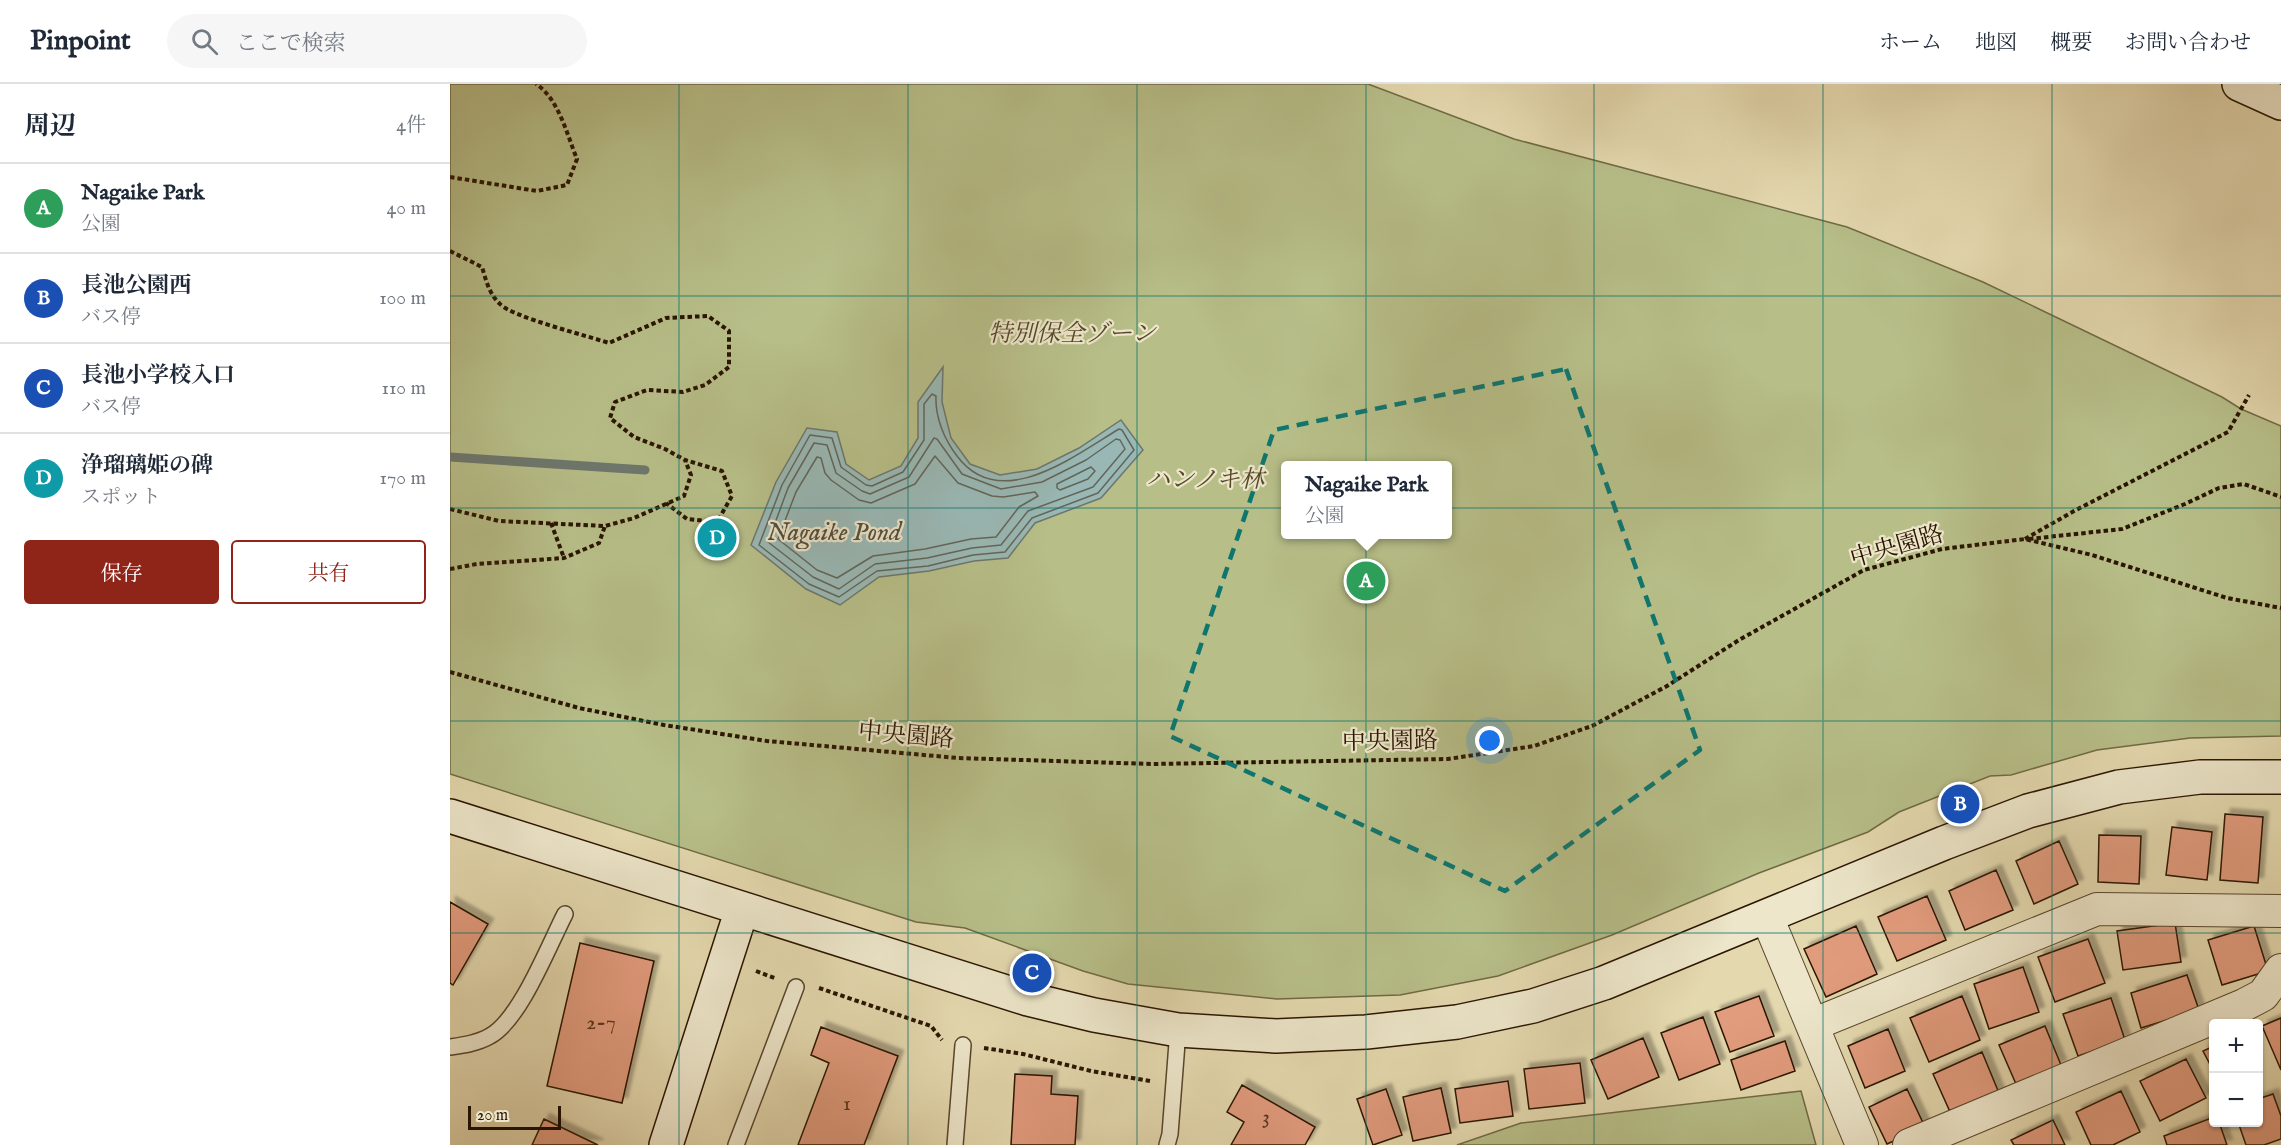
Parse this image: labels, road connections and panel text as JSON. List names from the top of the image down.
{
  "streets": {
    "path": ["中央園路"]
  },
  "water": ["Nagaike Pond"],
  "parks": ["特別保全ゾーン", "ハンノキ林"],
  "house_numbers": ["2-7", "1", "3"],
  "scale_bar": "20 m",
  "page": {
    "header": "Pinpoint",
    "search": "ここで検索",
    "nav": [
      "ホーム",
      "地図",
      "概要",
      "お問い合わせ"
    ],
    "heading": ["周辺", "4件"],
    "list": [
      {
        "mark": "A",
        "name": "Nagaike Park",
        "note": "公園",
        "value": "40 m"
      },
      {
        "mark": "B",
        "name": "長池公園西",
        "note": "バス停",
        "value": "100 m"
      },
      {
        "mark": "C",
        "name": "長池小学校入口",
        "note": "バス停",
        "value": "110 m"
      },
      {
        "mark": "D",
        "name": "浄瑠璃姫の碑",
        "note": "スポット",
        "value": "170 m"
      }
    ],
    "popup": ["Nagaike Park", "公園"],
    "pins": [
      "D",
      "A",
      "B",
      "C"
    ],
    "buttons": ["保存", "共有"],
    "map_buttons": ["+", "−"],
    "scale": "20 m"
  }
}
